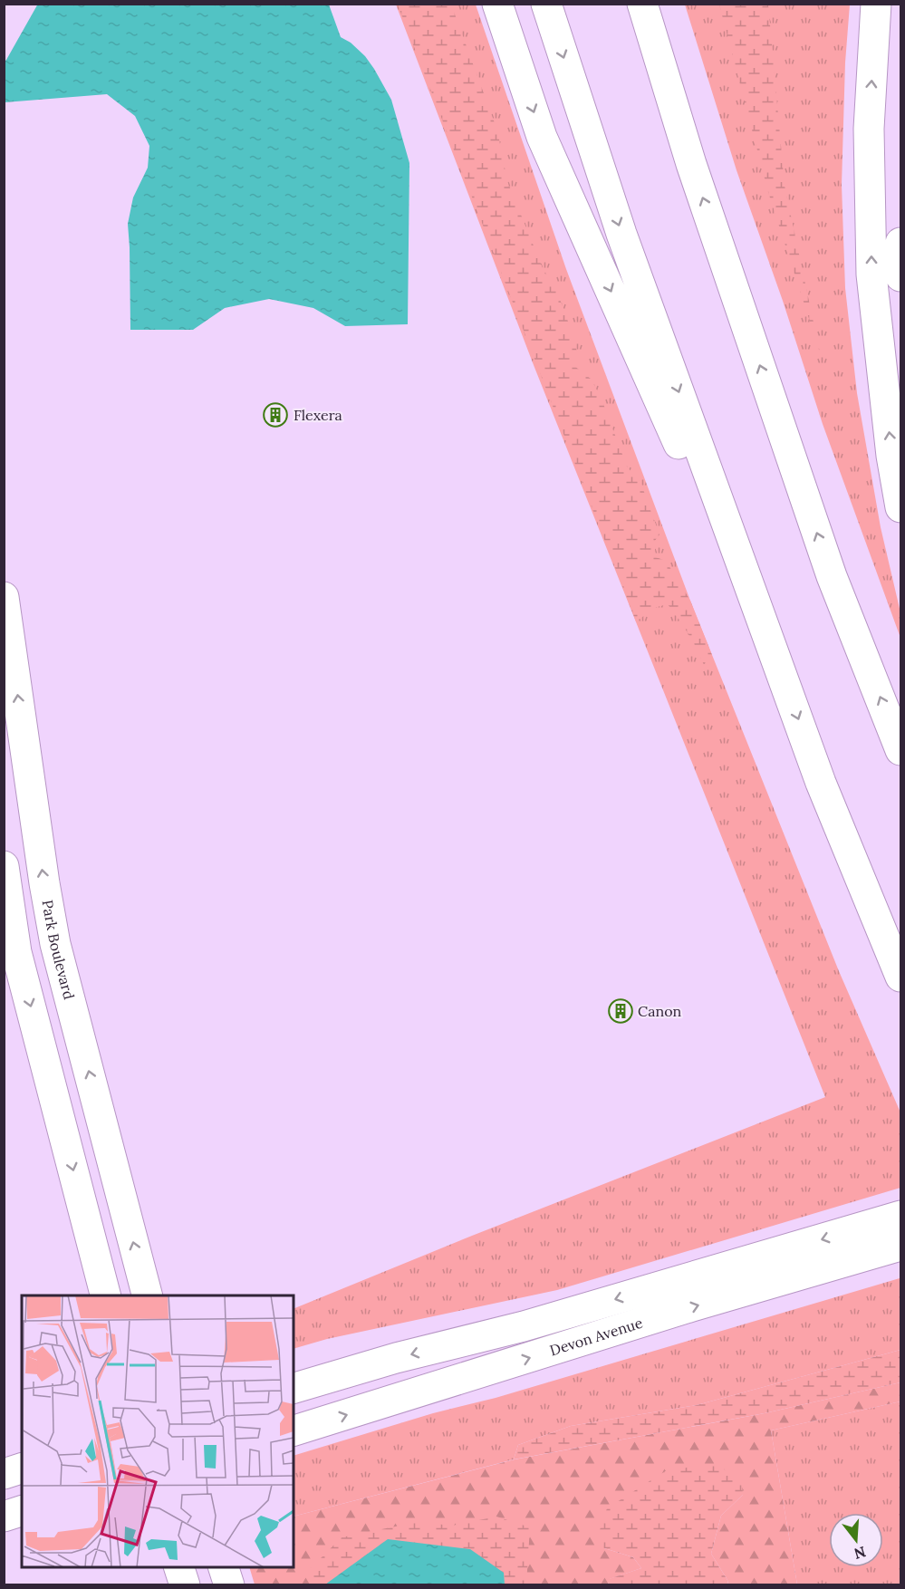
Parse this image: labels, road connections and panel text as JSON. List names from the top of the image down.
{
  "streets": {
    "main road": ["Park Boulevard", "Devon Avenue"]
  },
  "places": {
    "building": ["Flexera", "Canon"]
  },
  "north": "bottom"
}
